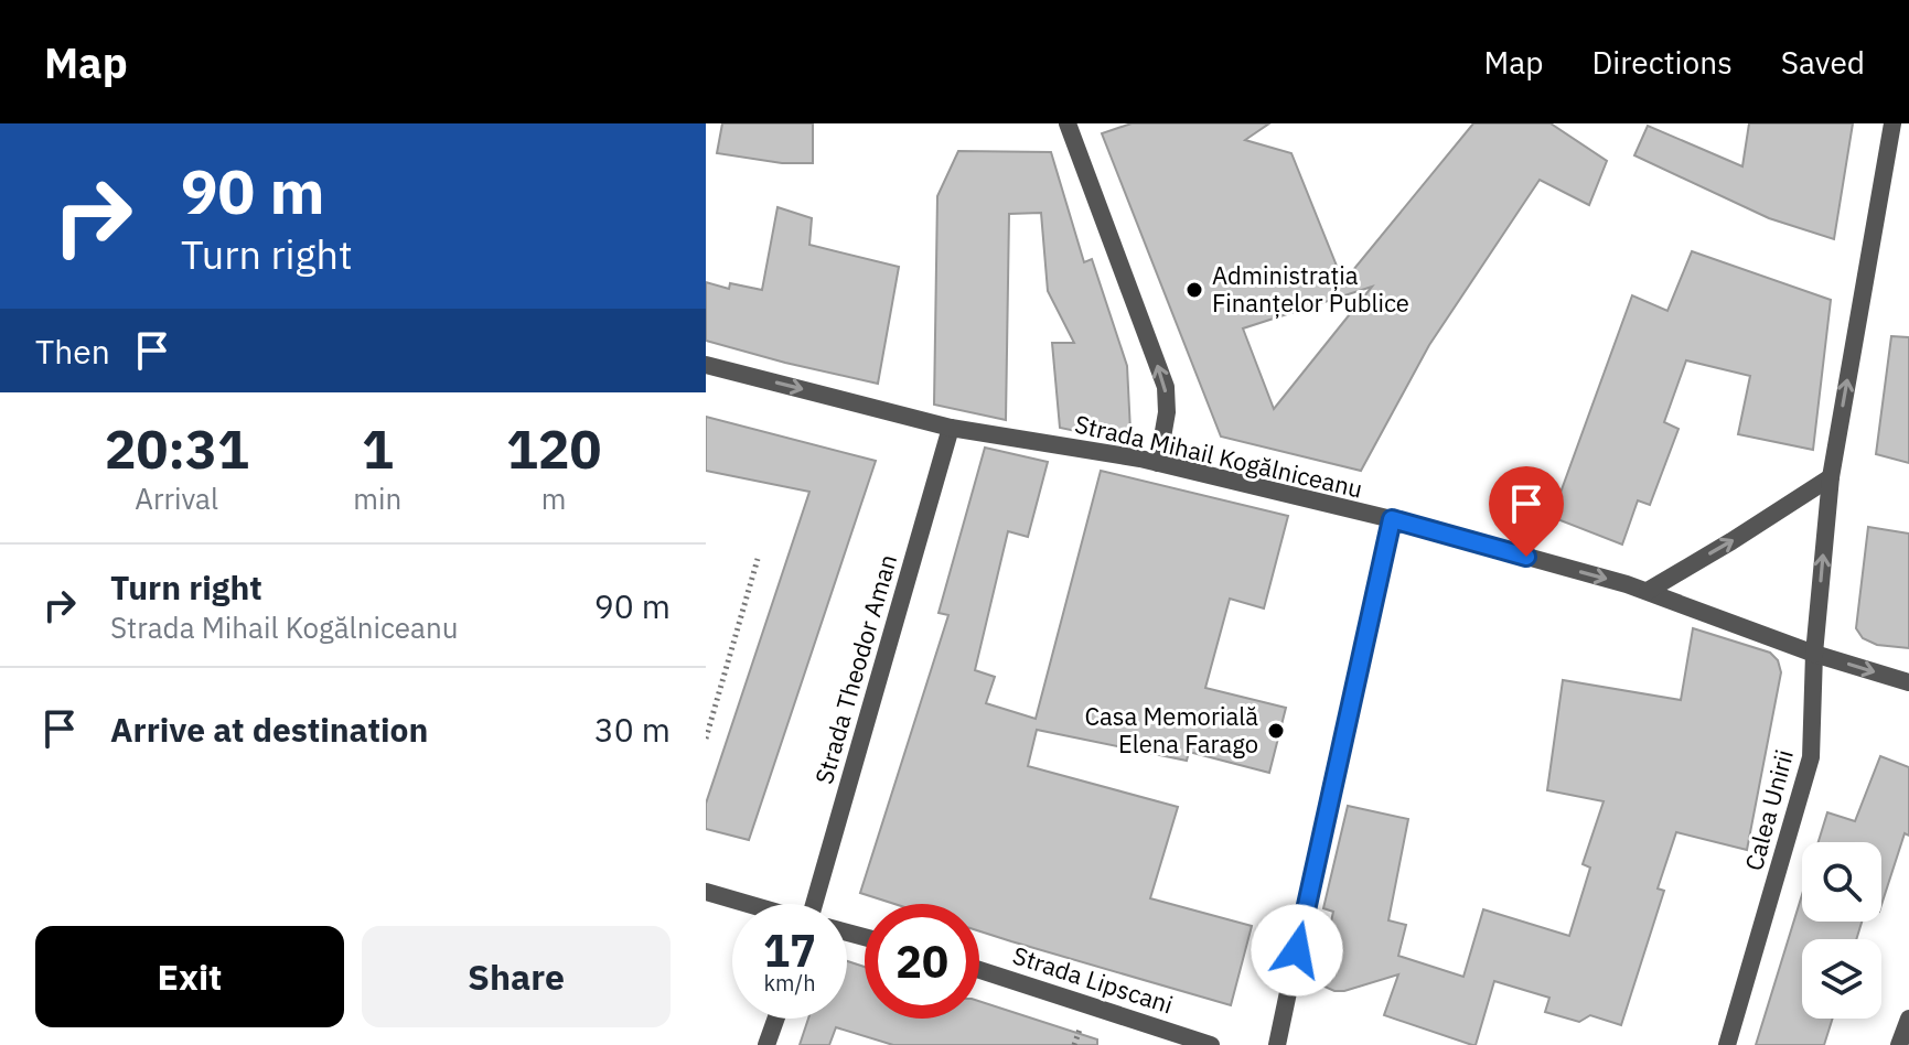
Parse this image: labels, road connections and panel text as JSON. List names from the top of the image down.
{
  "streets": {
    "street": [
      "Strada Mihail Kogălniceanu",
      "Strada Theodor Aman",
      "Calea Unirii",
      "Strada Lipscani"
    ]
  },
  "crossings": [
    ["Strada Mihail Kogălniceanu", "Strada Theodor Aman"],
    ["Strada Mihail Kogălniceanu", "Calea Unirii"]
  ],
  "one_way": ["Strada Mihail Kogălniceanu", "Calea Unirii"],
  "places": ["Administrația Finanțelor Publice", "Casa Memorială Elena Farago"],
  "page": {
    "header": "Map",
    "nav": ["Map", "Directions", "Saved"],
    "turn": ["90 m", "Turn right"],
    "then": "Then",
    "eta": [
      "20:31",
      "Arrival",
      "1",
      "min",
      "120",
      "m"
    ],
    "list": [
      {
        "name": "Turn right",
        "note": "Strada Mihail Kogălniceanu",
        "value": "90 m"
      },
      {
        "name": "Arrive at destination",
        "value": "30 m"
      }
    ],
    "speed": "17 km/h",
    "limit": "20",
    "buttons": ["Exit", "Share"]
  }
}
